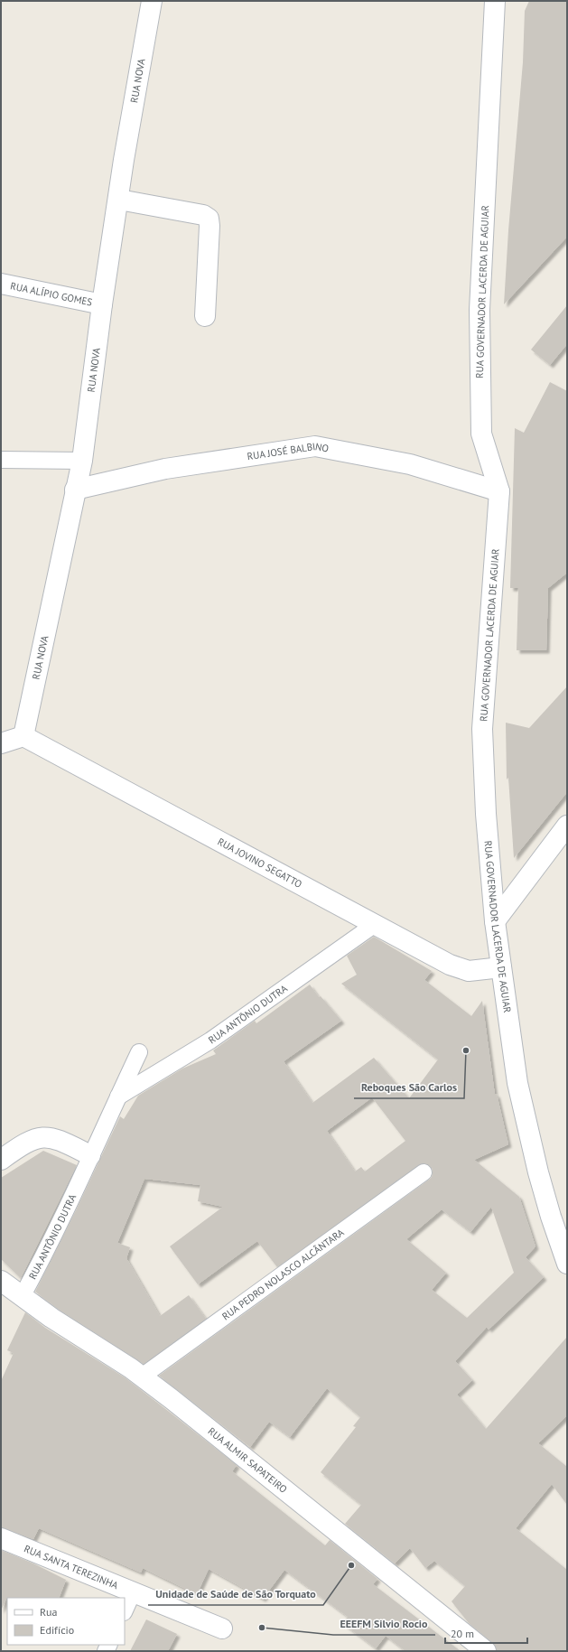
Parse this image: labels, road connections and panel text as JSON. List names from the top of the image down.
{
  "streets": {
    "street": [
      "RUA NOVA",
      "RUA GOVERNADOR LACERDA DE AGUIAR",
      "RUA ALÍPIO GOMES",
      "RUA JOSÉ BALBINO",
      "RUA JOVINO SEGATTO",
      "RUA ALMIR SAPATEIRO",
      "RUA SANTA TEREZINHA"
    ],
    "lane": ["RUA ANTÔNIO DUTRA", "RUA PEDRO NOLASCO ALCÂNTARA"]
  },
  "crossings": [
    ["RUA NOVA", "RUA ALÍPIO GOMES"],
    ["RUA NOVA", "RUA JOSÉ BALBINO"],
    ["RUA NOVA", "RUA JOVINO SEGATTO"],
    ["RUA GOVERNADOR LACERDA DE AGUIAR", "RUA JOSÉ BALBINO"],
    ["RUA GOVERNADOR LACERDA DE AGUIAR", "RUA JOVINO SEGATTO"],
    ["RUA JOVINO SEGATTO", "RUA ANTÔNIO DUTRA"],
    ["RUA ANTÔNIO DUTRA", "RUA ALMIR SAPATEIRO"],
    ["RUA PEDRO NOLASCO ALCÂNTARA", "RUA ALMIR SAPATEIRO"]
  ],
  "places": ["Reboques São Carlos", "Unidade de Saúde de São Torquato", "EEEFM Silvio Rocio"],
  "legend": ["Rua", "Edifício"],
  "scale_bar": "20 m"
}
